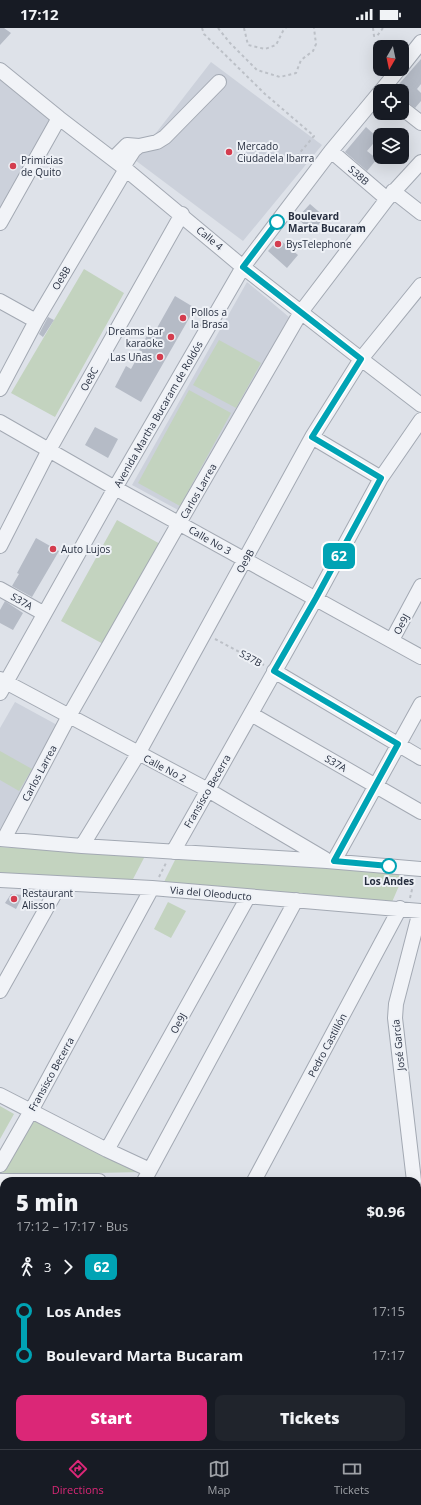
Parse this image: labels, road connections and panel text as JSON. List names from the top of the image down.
{
  "streets": {
    "street": [
      "S38B",
      "Calle 4",
      "Oe8B",
      "Oe8C",
      "Avenida Martha Bucaram de Roldós",
      "Carlos Larrea",
      "Calle No 3",
      "Oe9B",
      "S37A",
      "Oe9J",
      "S37B",
      "Calle No 2",
      "Fransisco Becerra",
      "Via del Oleoducto",
      "Pedro Castillón",
      "José García"
    ]
  },
  "crossings": [
    ["S38B", "Avenida Martha Bucaram de Roldós"],
    ["S38B", "Carlos Larrea"],
    ["Calle 4", "Oe8B"],
    ["Calle 4", "Oe8C"],
    ["Calle 4", "Avenida Martha Bucaram de Roldós"],
    ["Calle 4", "Carlos Larrea"],
    ["Calle 4", "Oe9B"],
    ["Oe8C", "Calle No 3"],
    ["Avenida Martha Bucaram de Roldós", "Calle No 3"],
    ["Avenida Martha Bucaram de Roldós", "S37A"],
    ["Avenida Martha Bucaram de Roldós", "Calle No 2"],
    ["Carlos Larrea", "Calle No 3"],
    ["Carlos Larrea", "Calle No 2"],
    ["Calle No 3", "Oe9B"],
    ["Calle No 3", "Oe9J"],
    ["Calle No 3", "Fransisco Becerra"],
    ["Oe9B", "S37B"],
    ["Oe9B", "Calle No 2"],
    ["S37A", "Fransisco Becerra"],
    ["Oe9J", "Via del Oleoducto"],
    ["S37B", "Fransisco Becerra"],
    ["Calle No 2", "Fransisco Becerra"],
    ["Fransisco Becerra", "Via del Oleoducto"],
    ["Via del Oleoducto", "Pedro Castillón"],
    ["Via del Oleoducto", "José García"],
    ["Pedro Castillón", "José García"]
  ],
  "places": [
    "Mercado Ciudadela Ibarra",
    "Primicias de Quito",
    "Boulevard Marta Bucaram",
    "BysTelephone",
    "Pollos a la Brasa",
    "Dreams bar karaoke",
    "Las Uñas",
    "Auto Lujos",
    "Los Andes",
    "Restaurant Alisson"
  ],
  "lines": ["bus line 62"],
  "north": "bottom",
  "page": {
    "status": "17:12",
    "on_map": "62",
    "heading": ["5 min", "17:12 – 17:17 · Bus", "$0.96"],
    "legs": ["3", "62"],
    "list": [
      {
        "name": "Los Andes",
        "value": "17:15"
      },
      {
        "name": "Boulevard Marta Bucaram",
        "value": "17:17"
      }
    ],
    "buttons": ["Start", "Tickets"],
    "tabs": ["Directions", "Map", "Tickets"]
  }
}
